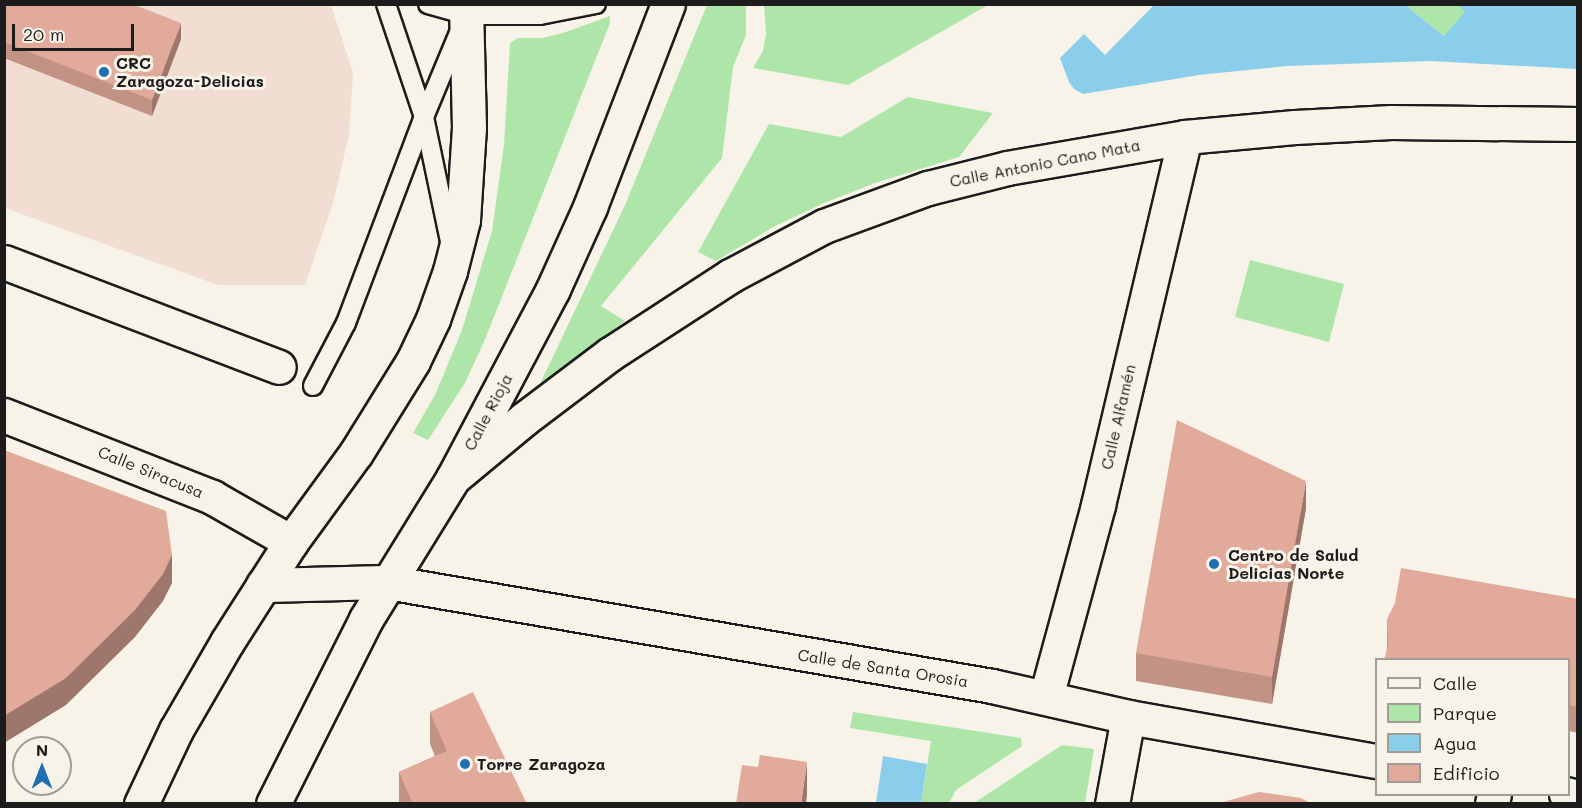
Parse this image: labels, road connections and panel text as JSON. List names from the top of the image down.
{
  "streets": {
    "street": [
      "Calle Antonio Cano Mata",
      "Calle Rioja",
      "Calle Alfamén",
      "Calle Siracusa",
      "Calle de Santa Orosia"
    ]
  },
  "crossings": [
    ["Calle Antonio Cano Mata", "Calle Rioja"],
    ["Calle Antonio Cano Mata", "Calle Alfamén"],
    ["Calle Rioja", "Calle de Santa Orosia"],
    ["Calle Alfamén", "Calle de Santa Orosia"]
  ],
  "places": ["CRC Zaragoza-Delicias", "Centro de Salud Delicias Norte", "Torre Zaragoza"],
  "legend": [
    "Calle",
    "Parque",
    "Agua",
    "Edificio"
  ],
  "scale_bar": "20 m",
  "north": "top"
}
